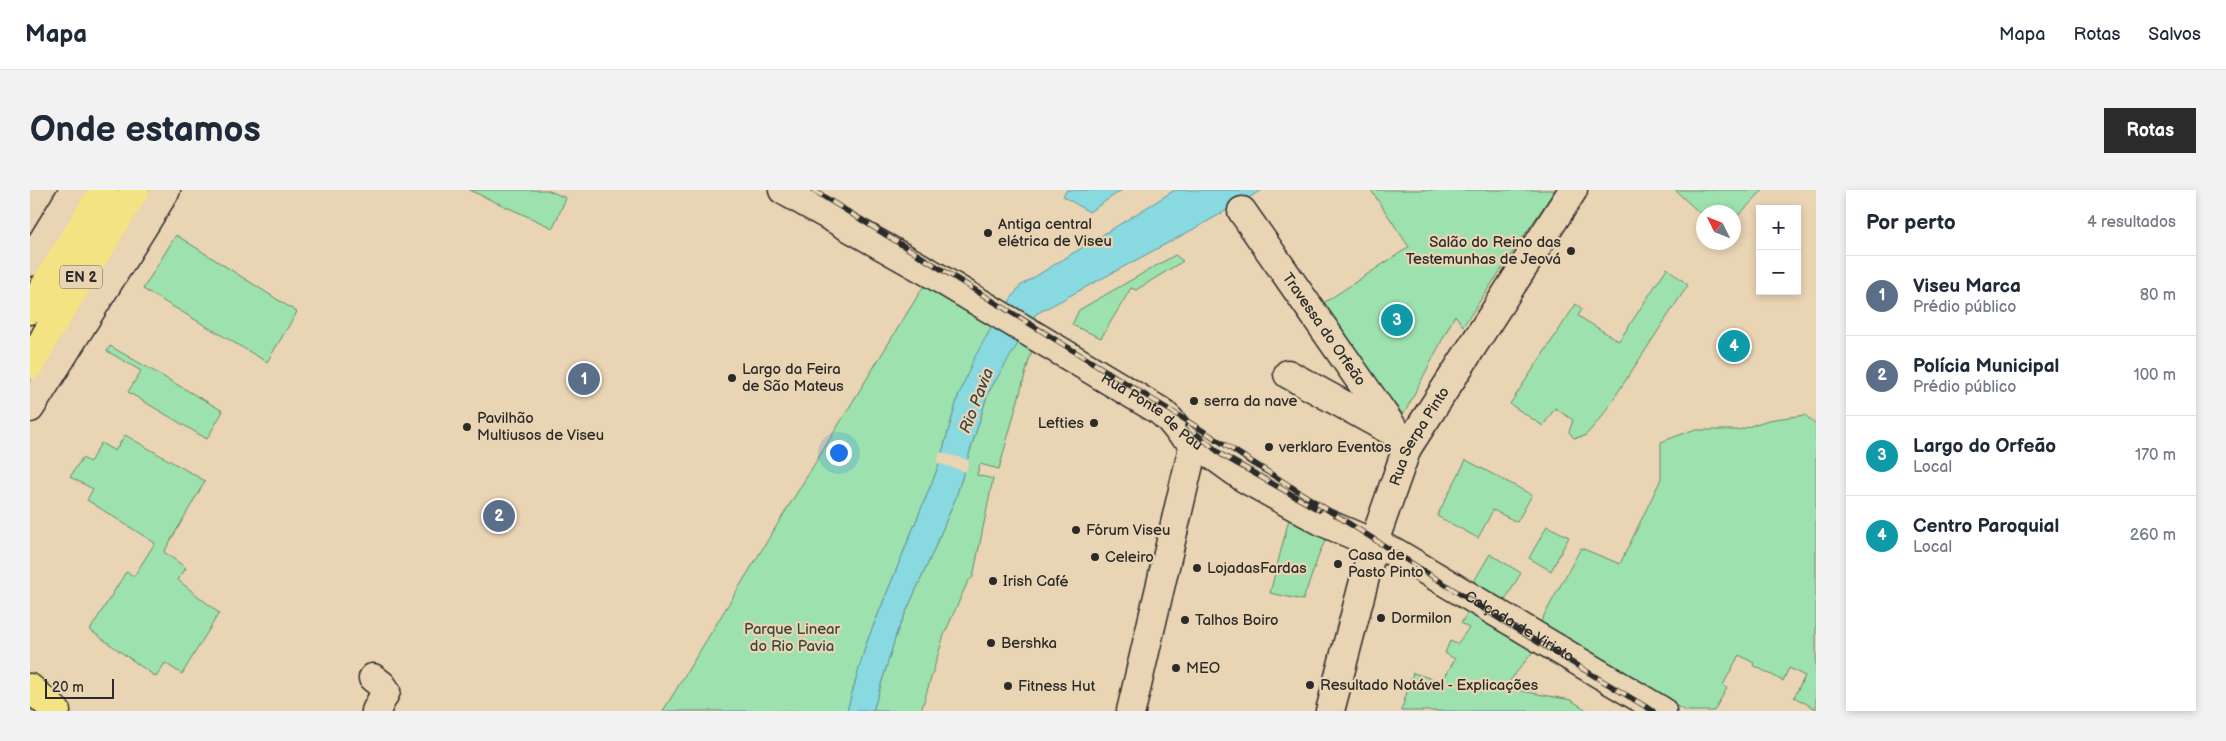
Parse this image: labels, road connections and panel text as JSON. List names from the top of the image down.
{
  "streets": {
    "main road": ["EN 2"],
    "street": [
      "Travessa do Orfeão",
      "Rua Ponte de Pau",
      "Rua Serpa Pinto",
      "Calçada de Viriato"
    ]
  },
  "crossings": [
    ["Travessa do Orfeão", "Rua Serpa Pinto"],
    ["Rua Ponte de Pau", "Rua Serpa Pinto"],
    ["Rua Ponte de Pau", "Calçada de Viriato"],
    ["Rua Serpa Pinto", "Calçada de Viriato"]
  ],
  "water": ["Rio Pavia"],
  "parks": ["Parque Linear do Rio Pavia"],
  "places": [
    "Antiga central elétrica de Viseu",
    "Salão do Reino das Testemunhas de Jeová",
    "Largo da Feira de São Mateus",
    "serra da nave",
    "Lefties",
    "Pavilhão Multiusos de Viseu",
    "verklaro Eventos",
    "Fórum Viseu",
    "Celeiro",
    "Casa de Pasto Pinto",
    "LojadasFardas",
    "Irish Café",
    "Dormilon",
    "Talhos Boiro",
    "Bershka",
    "MEO",
    "Resultado Notável - Explicações",
    "Fitness Hut"
  ],
  "scale_bar": "20 m",
  "north": "top left",
  "page": {
    "header": "Mapa",
    "nav": ["Mapa", "Rotas", "Salvos"],
    "buttons": "Rotas",
    "title": "Onde estamos",
    "heading": ["Por perto", "4 resultados"],
    "map_buttons": ["+", "−"],
    "list": [
      {
        "mark": "1",
        "name": "Viseu Marca",
        "note": "Prédio público",
        "value": "80 m"
      },
      {
        "mark": "2",
        "name": "Polícia Municipal",
        "note": "Prédio público",
        "value": "100 m"
      },
      {
        "mark": "3",
        "name": "Largo do Orfeão",
        "note": "Local",
        "value": "170 m"
      },
      {
        "mark": "4",
        "name": "Centro Paroquial",
        "note": "Local",
        "value": "260 m"
      }
    ],
    "pins": [
      "3",
      "4",
      "1",
      "2"
    ],
    "scale": "20 m"
  }
}
